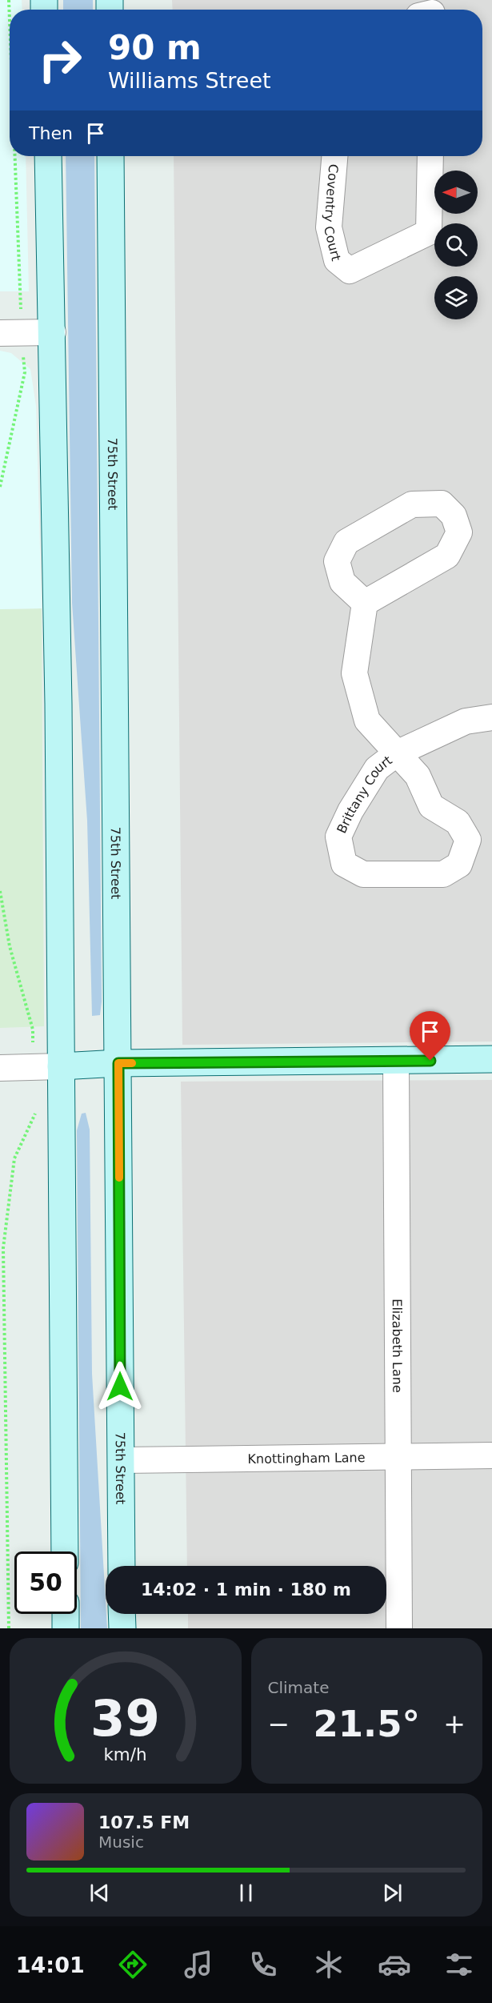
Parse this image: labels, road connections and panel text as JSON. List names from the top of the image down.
{
  "streets": {
    "main road": ["75th Street"],
    "street": [
      "Coventry Court",
      "Brittany Court",
      "Elizabeth Lane",
      "Knottingham Lane"
    ]
  },
  "crossings": [
    ["75th Street", "Knottingham Lane"],
    ["Elizabeth Lane", "Knottingham Lane"]
  ],
  "north": "left",
  "page": {
    "turn": ["90 m", "Williams Street"],
    "then": "Then",
    "limit": "50",
    "trip": "14:02 · 1 min · 180 m",
    "tile": "Climate",
    "heat": ["−", "21.5°", "+"],
    "song": ["107.5 FM", "Music"],
    "tabs": "14:01",
    "gauge": ["39", "km/h"]
  }
}
